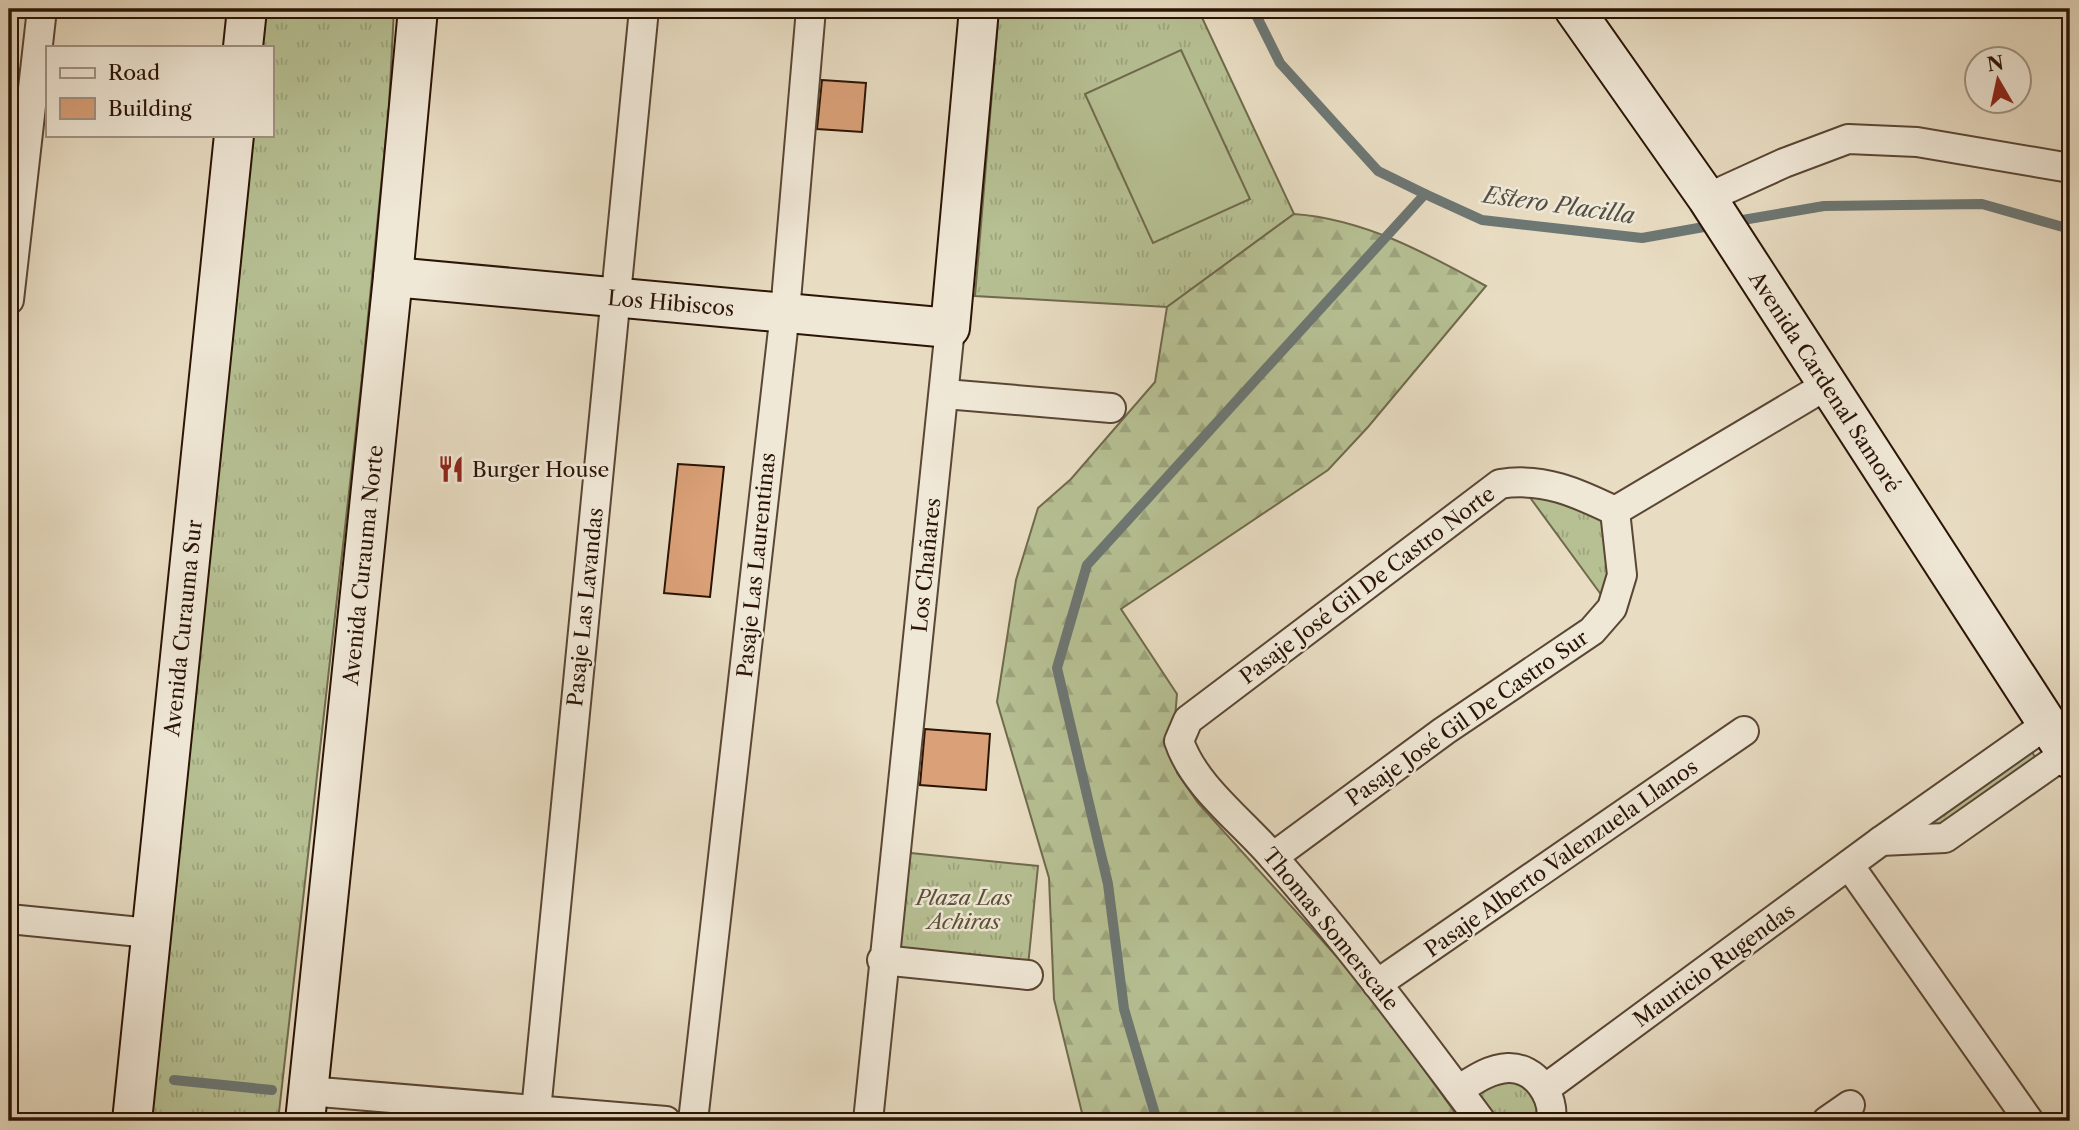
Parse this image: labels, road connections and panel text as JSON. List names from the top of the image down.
{
  "streets": {
    "street": [
      "Los Hibiscos",
      "Avenida Cardenal Samoré",
      "Avenida Curauma Norte",
      "Pasaje Las Laurentinas",
      "Los Chañares",
      "Pasaje José Gil De Castro Norte",
      "Pasaje Las Lavandas",
      "Avenida Curauma Sur",
      "Pasaje José Gil De Castro Sur",
      "Pasaje Alberto Valenzuela Llanos",
      "Thomas Somerscale",
      "Mauricio Rugendas"
    ]
  },
  "crossings": [
    ["Los Hibiscos", "Avenida Curauma Norte"],
    ["Los Hibiscos", "Pasaje Las Laurentinas"],
    ["Los Hibiscos", "Los Chañares"],
    ["Los Hibiscos", "Pasaje Las Lavandas"],
    ["Avenida Cardenal Samoré", "Mauricio Rugendas"],
    ["Pasaje José Gil De Castro Norte", "Pasaje José Gil De Castro Sur"],
    ["Pasaje José Gil De Castro Norte", "Thomas Somerscale"],
    ["Pasaje José Gil De Castro Sur", "Thomas Somerscale"],
    ["Pasaje Alberto Valenzuela Llanos", "Thomas Somerscale"]
  ],
  "water": ["Estero Placilla"],
  "parks": ["Plaza Las Achiras"],
  "places": {
    "restaurant": ["Burger House"]
  },
  "legend": ["Road", "Building"],
  "north": "top"
}
